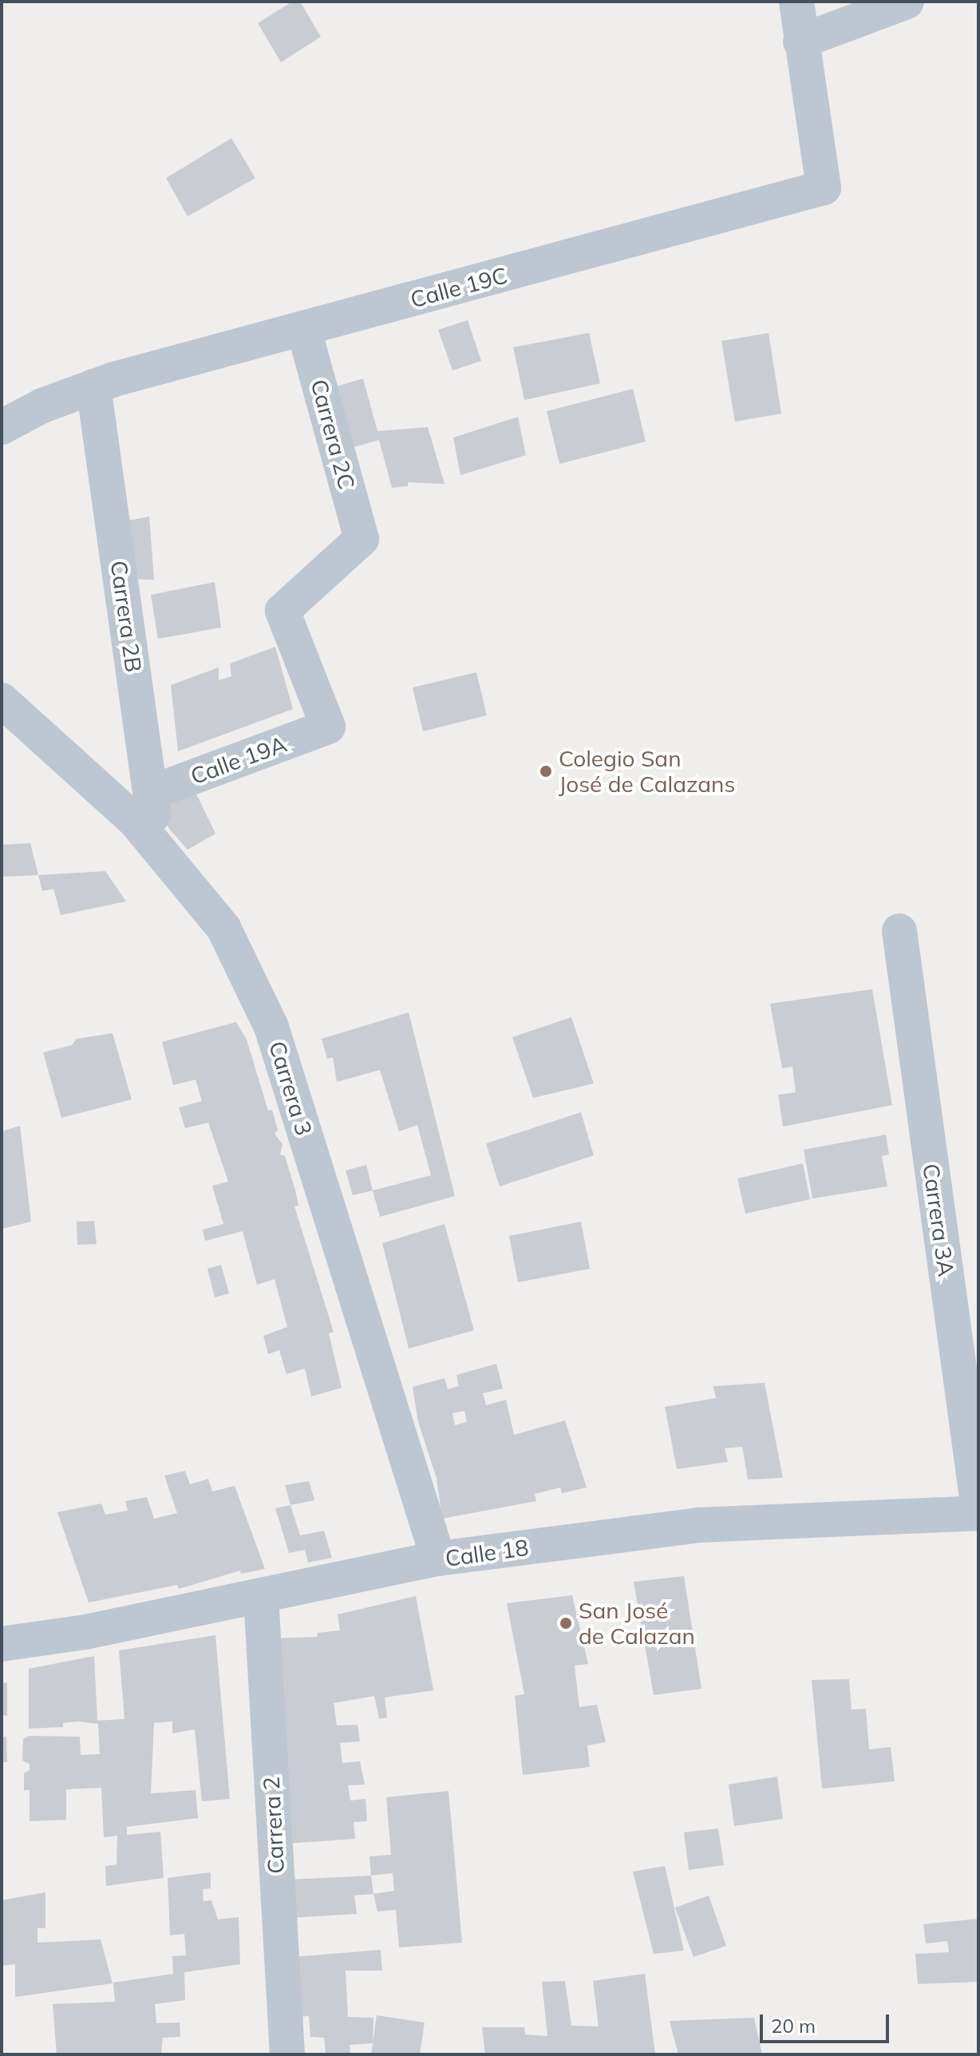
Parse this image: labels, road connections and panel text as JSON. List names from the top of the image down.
{
  "streets": {
    "street": [
      "Calle 19C",
      "Carrera 2C",
      "Carrera 2B",
      "Calle 19A",
      "Carrera 3",
      "Carrera 3A",
      "Calle 18",
      "Carrera 2"
    ]
  },
  "crossings": [
    ["Calle 19C", "Carrera 2C"],
    ["Calle 19C", "Carrera 2B"],
    ["Carrera 2C", "Calle 19A"],
    ["Carrera 2B", "Calle 19A"],
    ["Carrera 2B", "Carrera 3"],
    ["Carrera 3", "Calle 18"],
    ["Carrera 3A", "Calle 18"],
    ["Calle 18", "Carrera 2"]
  ],
  "places": ["Colegio San José de Calazans", "San José de Calazan"],
  "scale_bar": "20 m"
}
